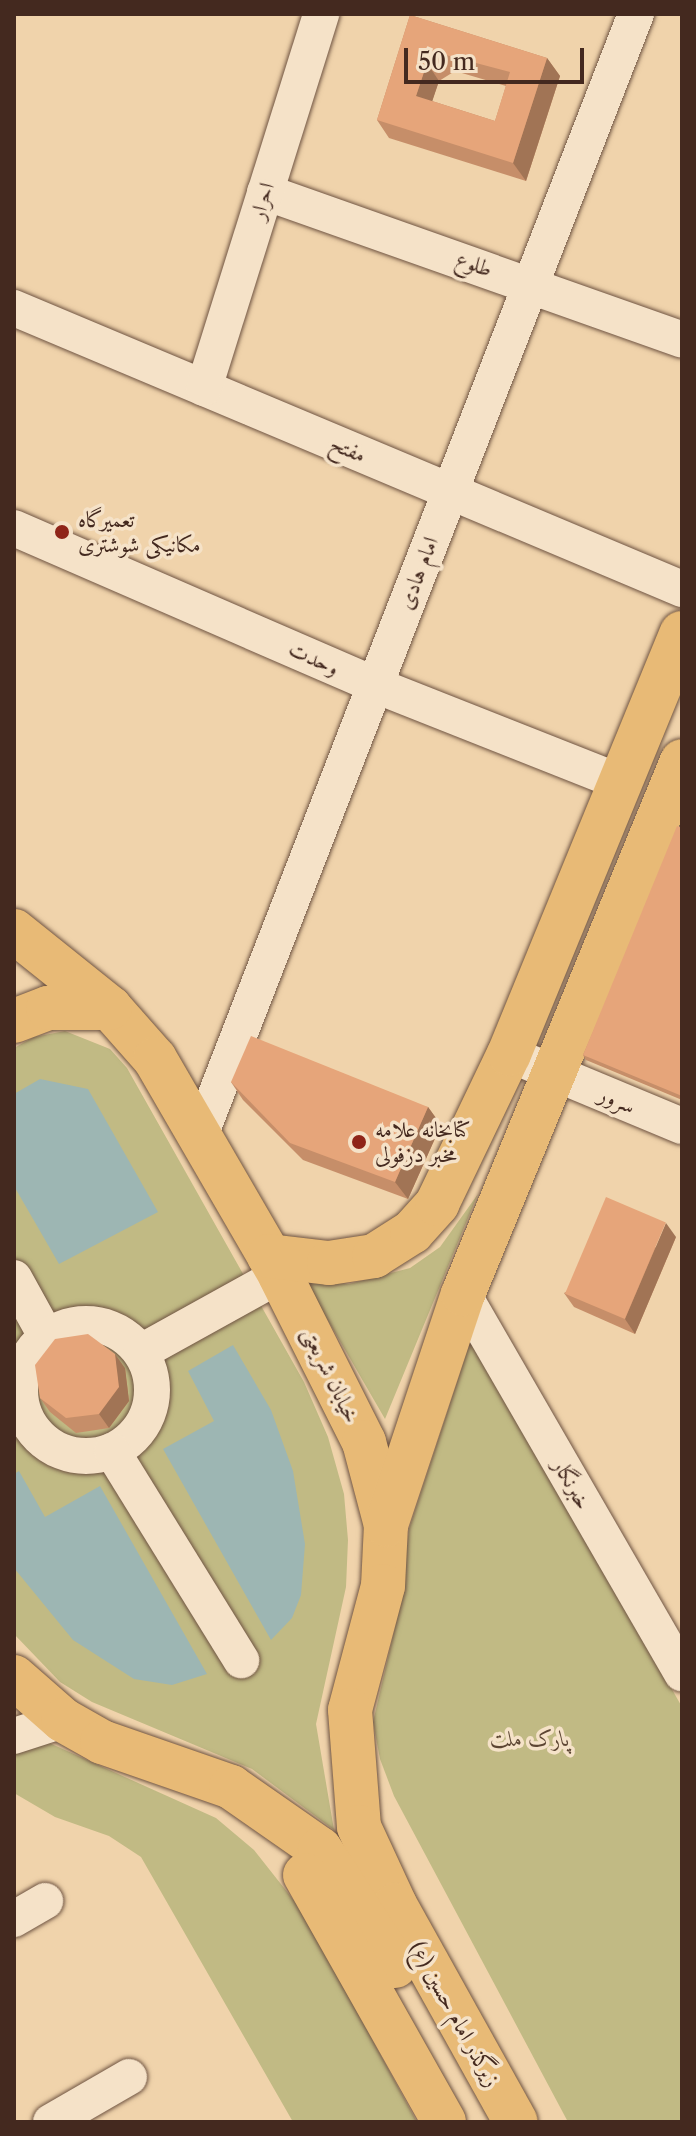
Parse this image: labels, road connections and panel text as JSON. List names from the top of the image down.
{
  "streets": {
    "main road": ["خیابان شریعتی", "زیرگذر امام حسین (ع)"],
    "street": [
      "احرار",
      "طلوع",
      "مفتح",
      "امام هادی",
      "وحدت",
      "سرور",
      "خبرنگار"
    ]
  },
  "crossings": [
    ["احرار", "طلوع"],
    ["احرار", "مفتح"],
    ["طلوع", "امام هادی"],
    ["مفتح", "امام هادی"],
    ["امام هادی", "وحدت"],
    ["امام هادی", "خیابان شریعتی"],
    ["خیابان شریعتی", "زیرگذر امام حسین (ع)"]
  ],
  "parks": ["پارک ملت"],
  "places": ["تعمیرگاه مکانیکی شوشتری", "کتابخانه علامه مخبر دزفولی"],
  "scale_bar": "50 m"
}
